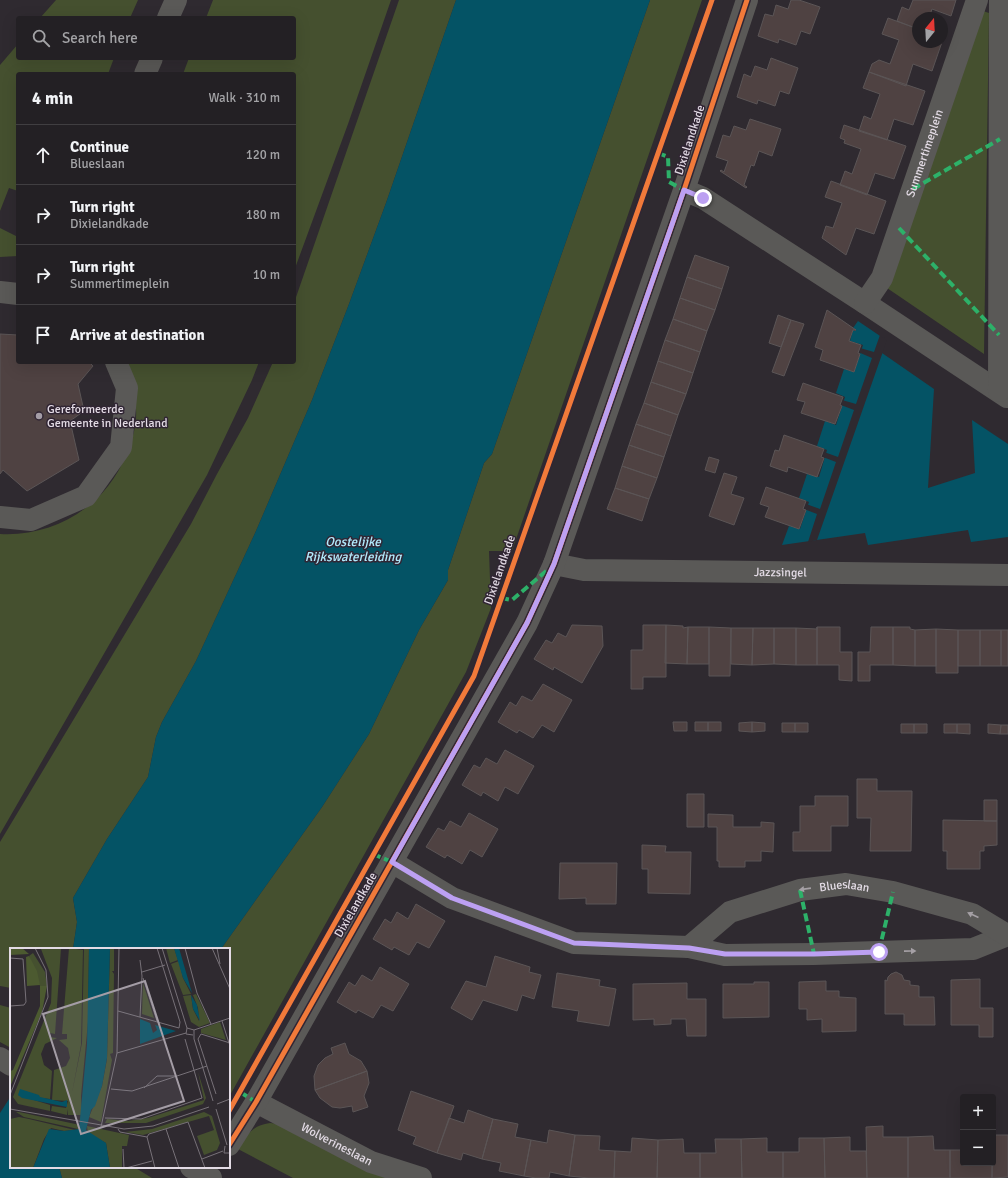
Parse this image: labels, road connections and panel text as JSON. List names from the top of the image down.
{
  "streets": {
    "street": [
      "Dixielandkade",
      "Summertimeplein",
      "Jazzsingel",
      "Blueslaan",
      "Wolverineslaan"
    ]
  },
  "crossings": [
    ["Dixielandkade", "Jazzsingel"],
    ["Dixielandkade", "Blueslaan"],
    ["Dixielandkade", "Wolverineslaan"]
  ],
  "water": ["Oostelijke Rijkswaterleiding"],
  "places": ["Gereformeerde Gemeente in Nederland"],
  "north": "top",
  "page": {
    "search": "Search here",
    "heading": ["4 min", "Walk · 310 m"],
    "list": [
      ["Continue", "Blueslaan", "120 m"],
      ["Turn right", "Dixielandkade", "180 m"],
      ["Turn right", "Summertimeplein", "10 m"],
      "Arrive at destination"
    ],
    "map_buttons": ["+", "−"]
  }
}
